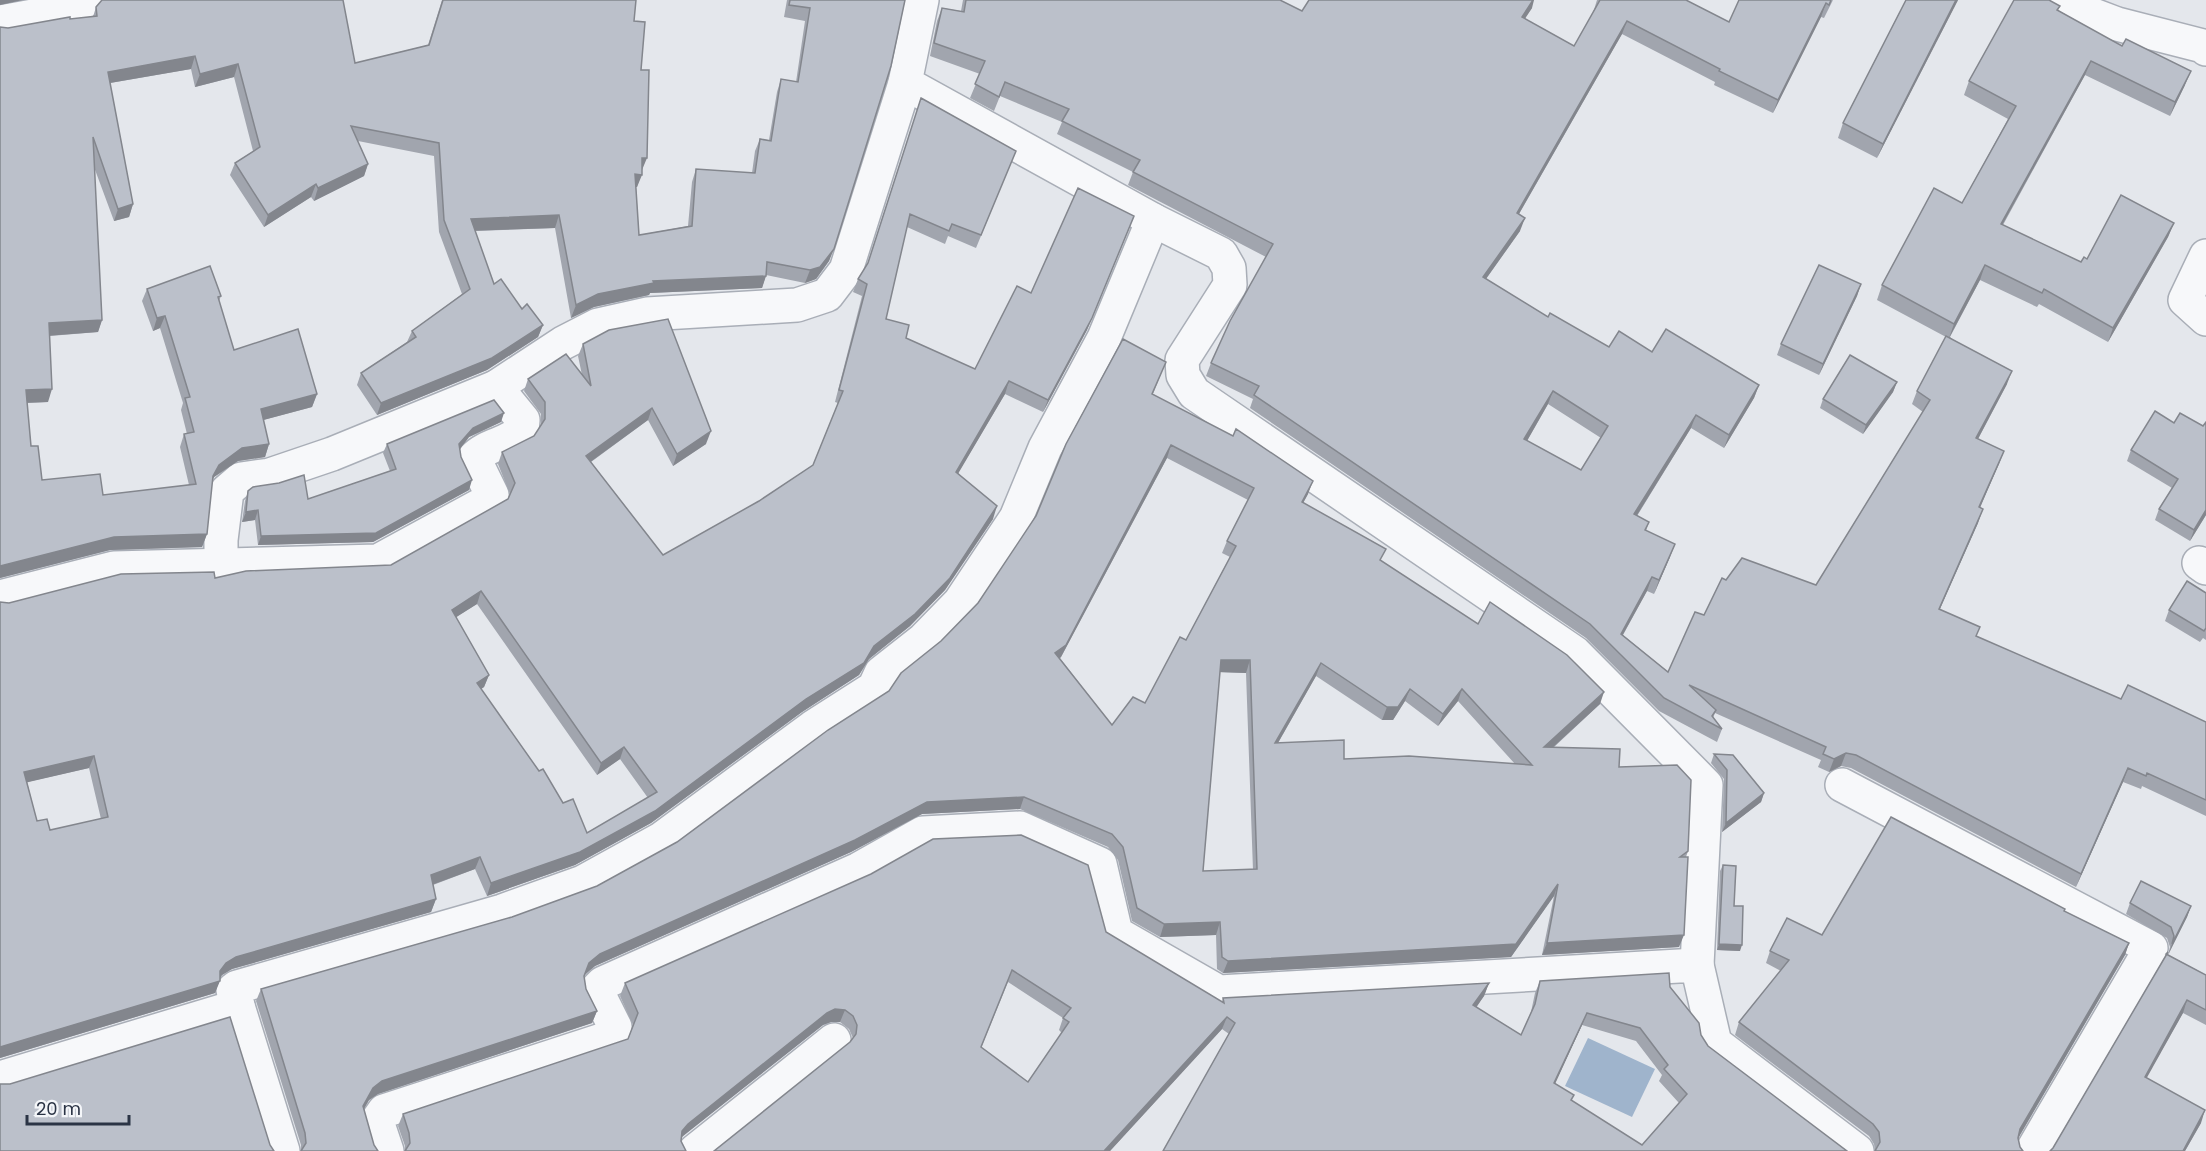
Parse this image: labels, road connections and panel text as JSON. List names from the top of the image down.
{
  "scale_bar": "20 m"
}
